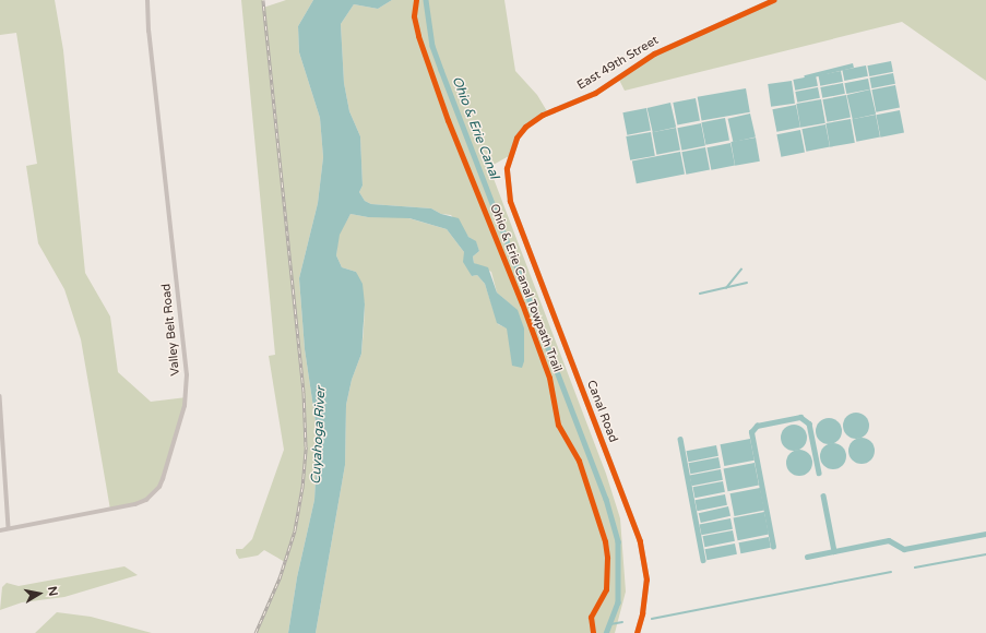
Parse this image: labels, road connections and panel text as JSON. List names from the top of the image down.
{
  "streets": {
    "street": ["East 49th Street", "Valley Belt Road", "Canal Road"],
    "cycle path": ["Ohio & Erie Canal Towpath Trail"]
  },
  "crossings": [
    ["East 49th Street", "Canal Road"]
  ],
  "water": ["Ohio & Erie Canal", "Cuyahoga River"],
  "north": "right"
}
